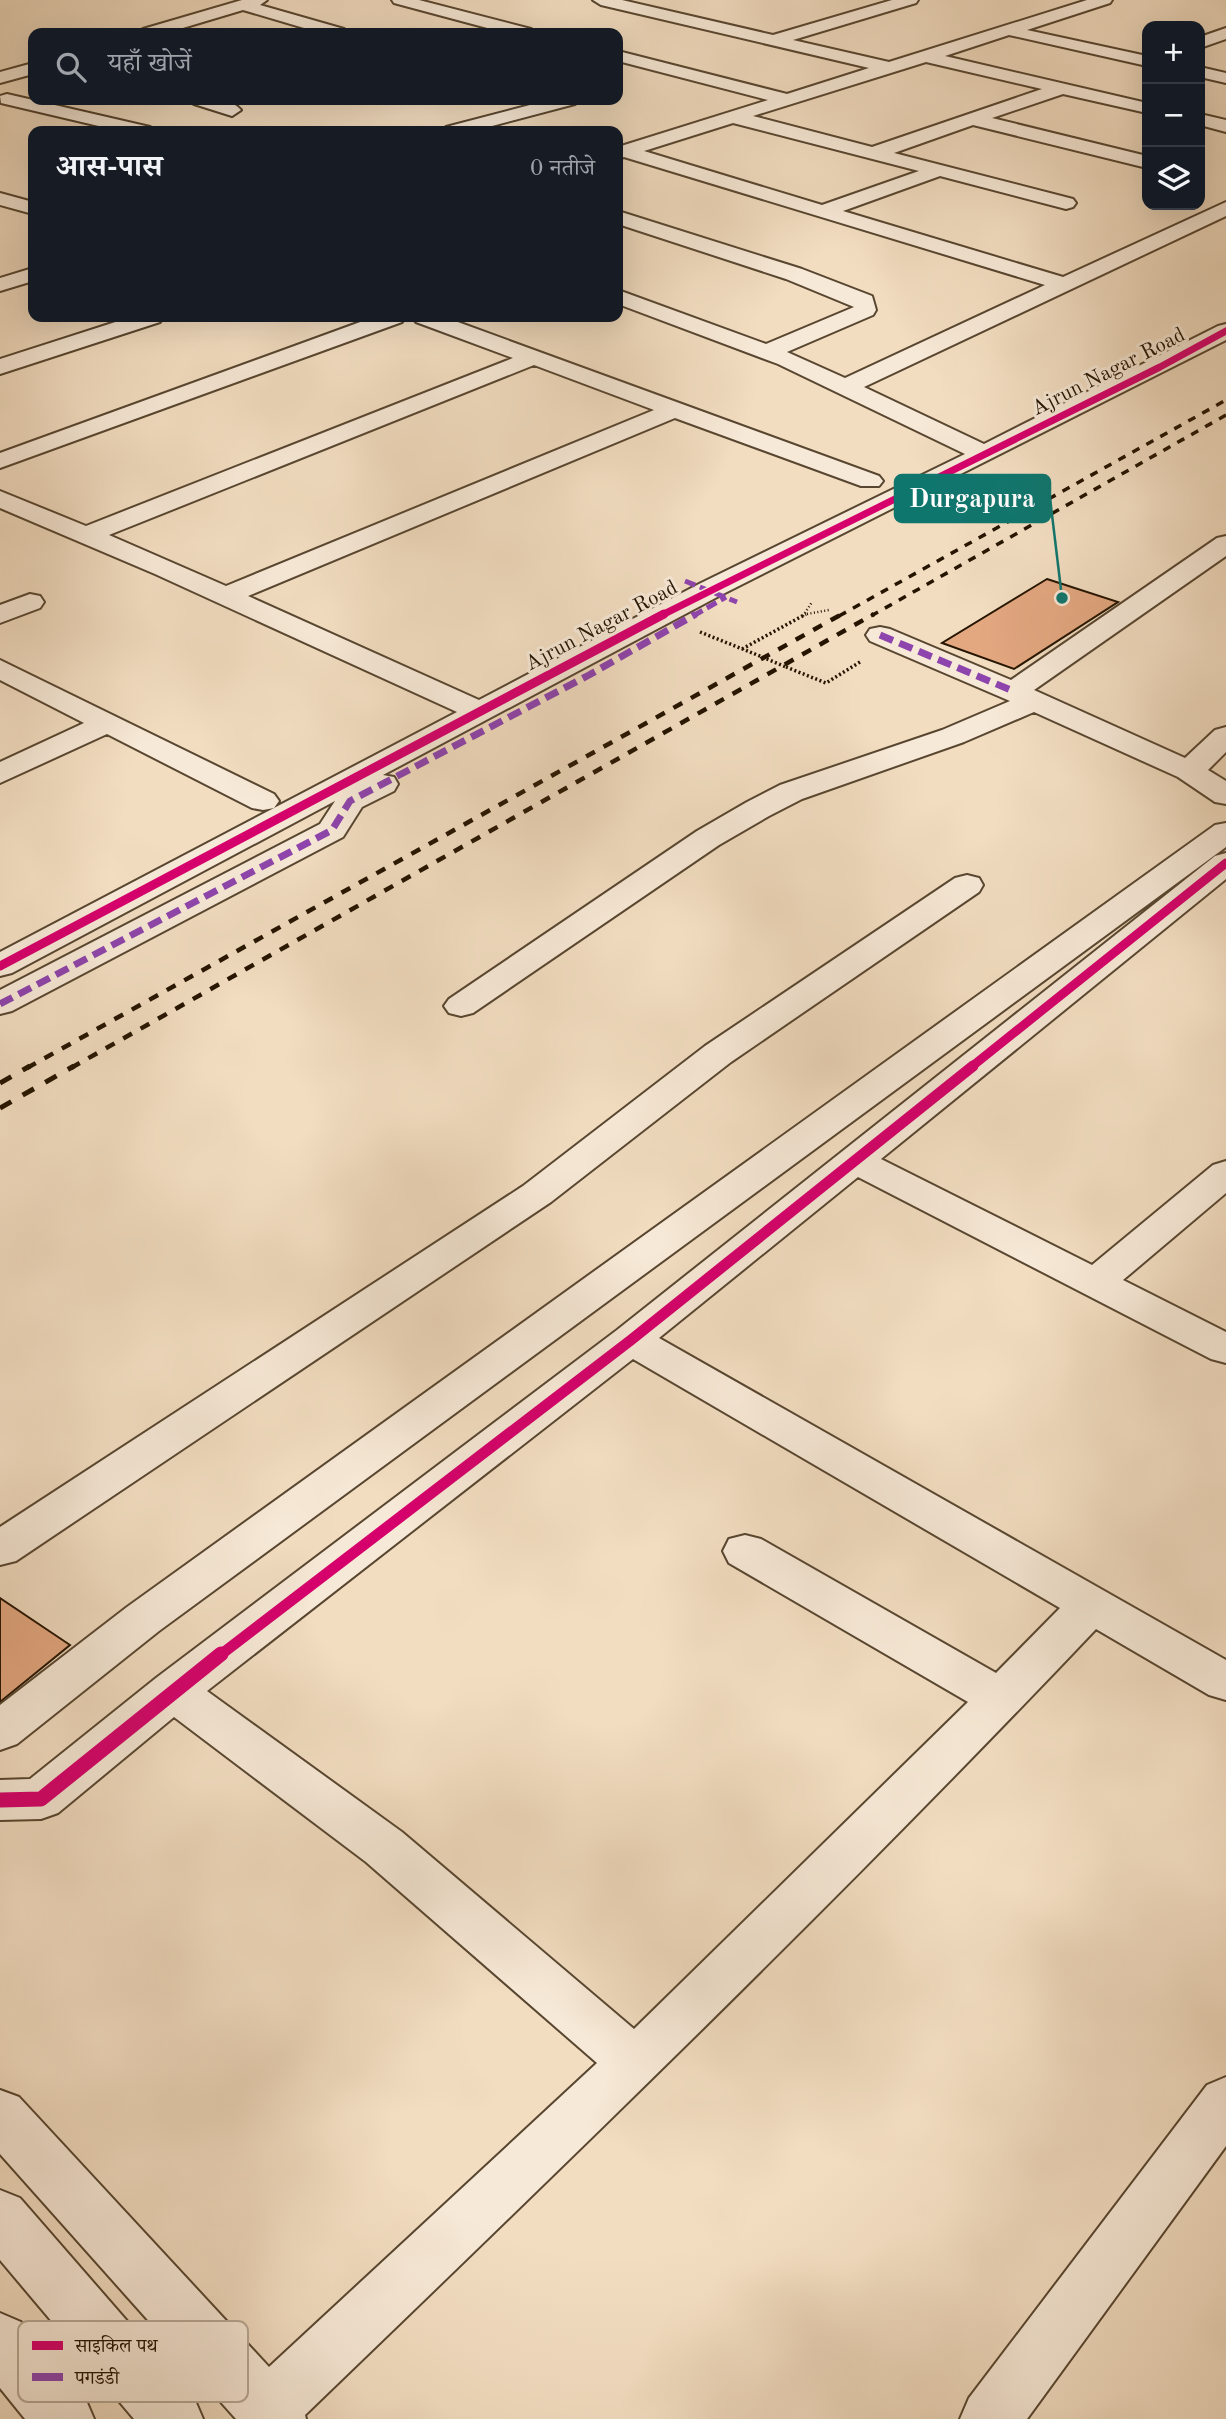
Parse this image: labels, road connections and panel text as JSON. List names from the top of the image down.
{
  "streets": {
    "street": ["Ajrun Nagar Road"]
  },
  "places": ["Durgapura"],
  "legend": ["साइकिल पथ", "पगडंडी"],
  "page": {
    "map_buttons": ["+", "−"],
    "search": "यहाँ खोजें",
    "heading": ["आस-पास", "0 नतीजे"]
  }
}
